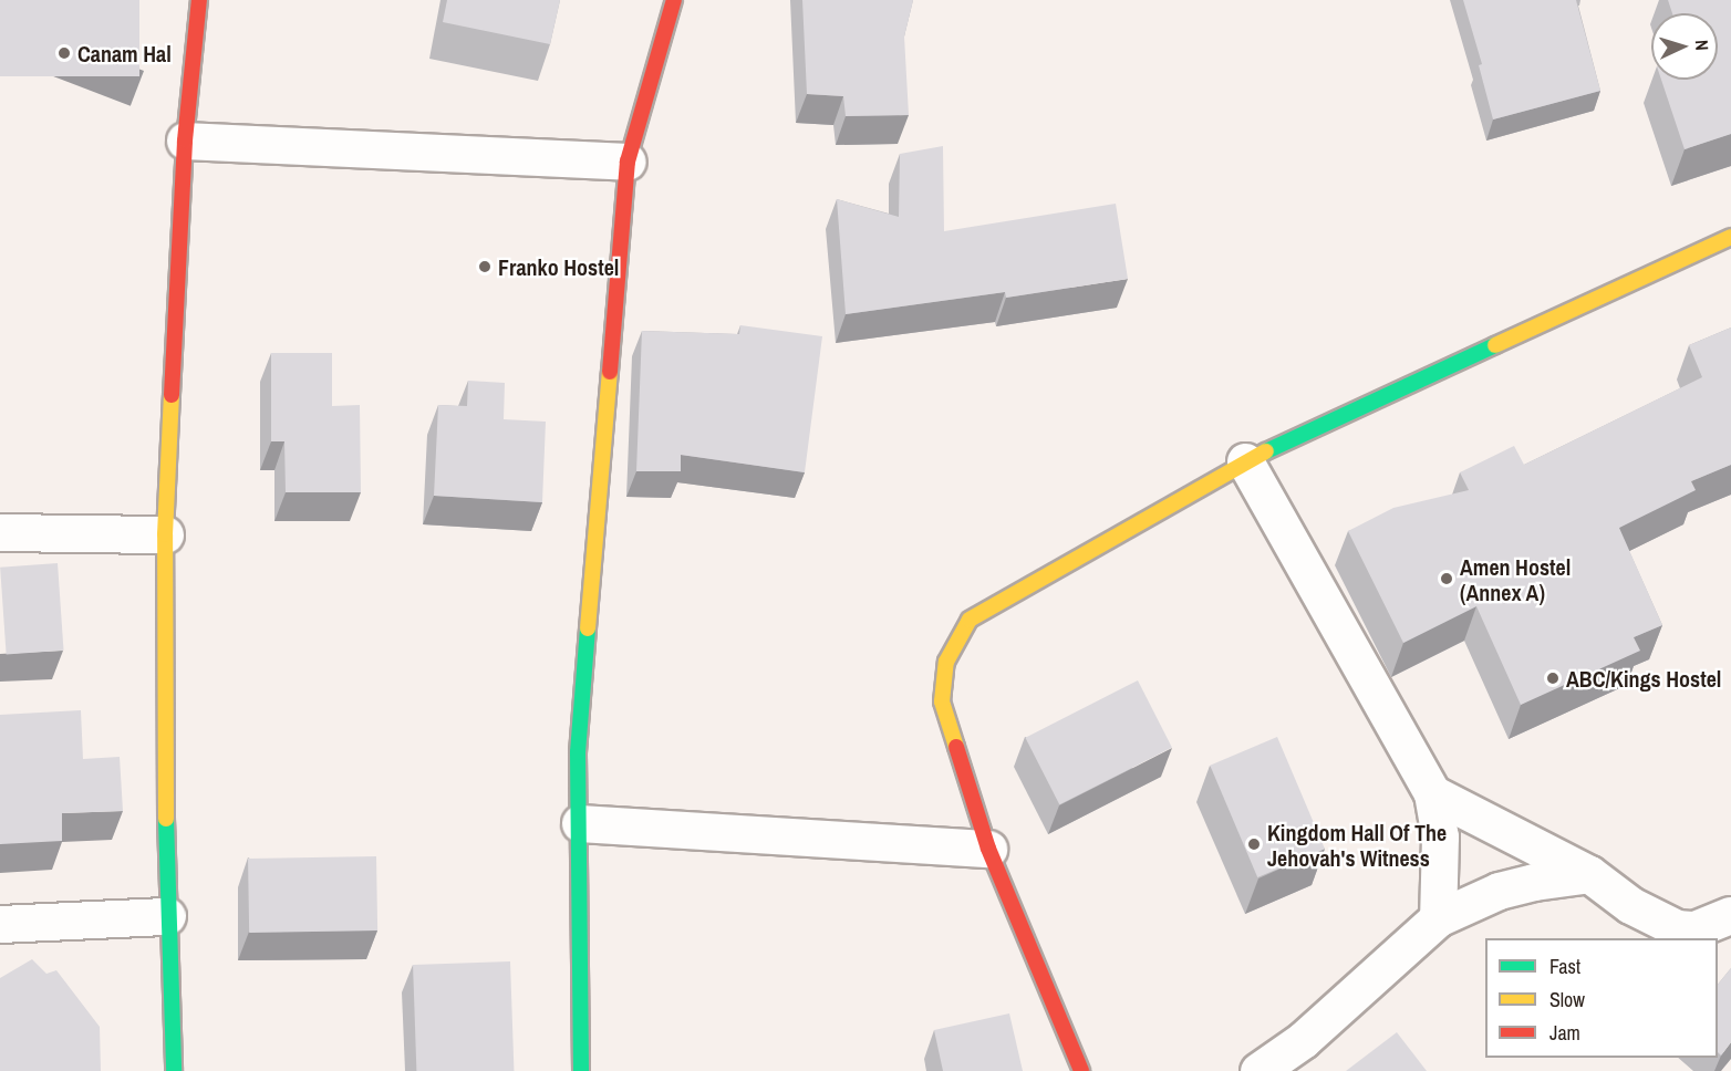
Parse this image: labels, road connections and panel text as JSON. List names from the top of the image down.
{
  "places": [
    "Canam Hal",
    "Franko Hostel",
    "Amen Hostel (Annex A)",
    "ABC/Kings Hostel",
    "Kingdom Hall Of The Jehovah's Witness"
  ],
  "legend": ["Fast", "Slow", "Jam"],
  "north": "right"
}
